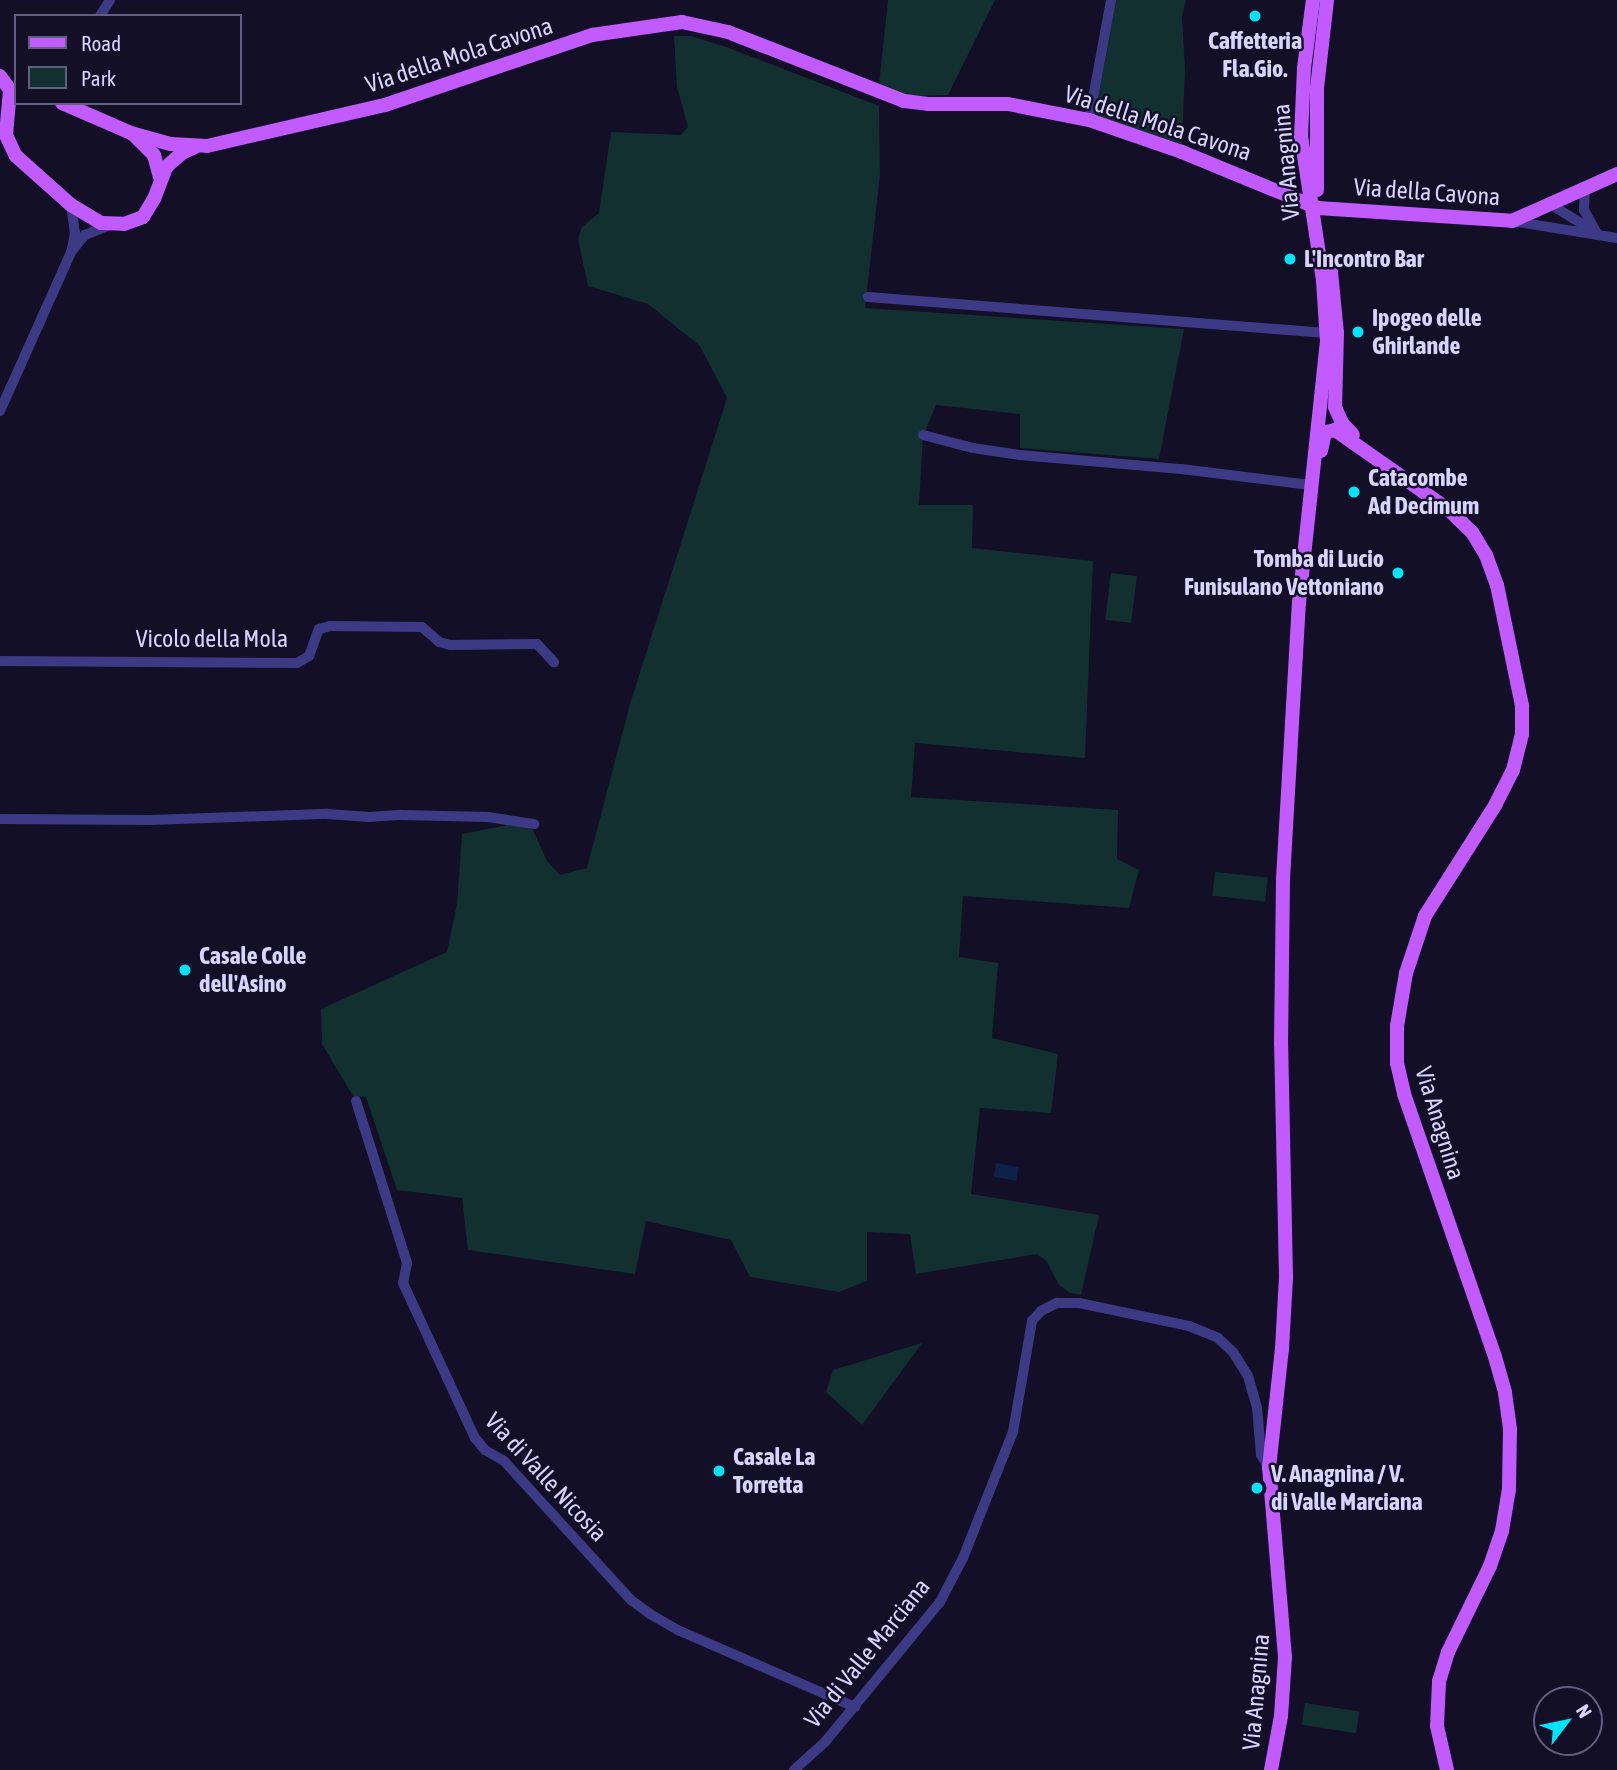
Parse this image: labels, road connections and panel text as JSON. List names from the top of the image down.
{
  "streets": {
    "main road": ["Via della Mola Cavona", "Via Anagnina", "Via della Cavona"],
    "street": ["Vicolo della Mola", "Via di Valle Nicosia", "Via di Valle Marciana"]
  },
  "crossings": [
    ["Via della Mola Cavona", "Via Anagnina"],
    ["Via della Mola Cavona", "Via della Cavona"],
    ["Via Anagnina", "Via della Cavona"],
    ["Via Anagnina", "Via di Valle Marciana"],
    ["Via di Valle Nicosia", "Via di Valle Marciana"]
  ],
  "places": [
    "Caffetteria Fla.Gio.",
    "L'Incontro Bar",
    "Ipogeo delle Ghirlande",
    "Catacombe Ad Decimum",
    "Tomba di Lucio Funisulano Vettoniano",
    "Casale Colle dell'Asino",
    "Casale La Torretta",
    "V. Anagnina / V. di Valle Marciana"
  ],
  "legend": ["Road", "Park"],
  "north": "top right"
}
